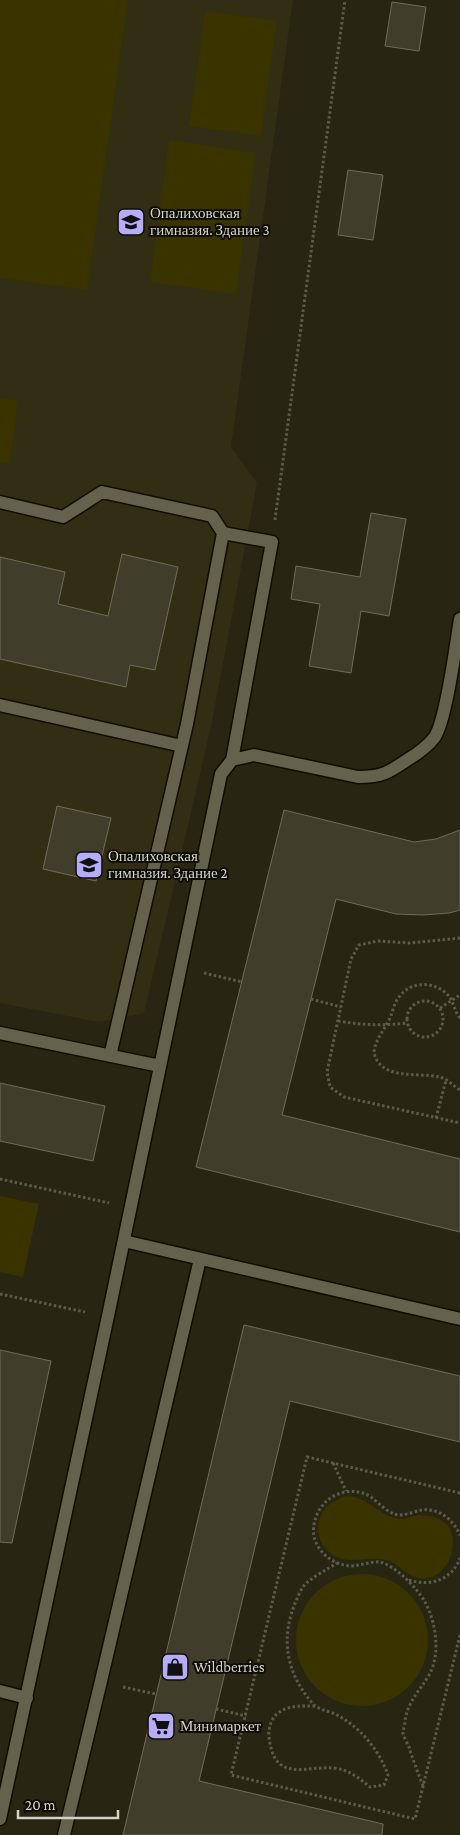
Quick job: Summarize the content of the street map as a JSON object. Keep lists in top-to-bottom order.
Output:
{
  "places": {
    "school or university": ["Опалиховская гимназия. Здание 3", "Опалиховская гимназия. Здание 2"],
    "shop": ["Wildberries"],
    "supermarket": ["Минимаркет"]
  },
  "scale_bar": "20 m"
}
